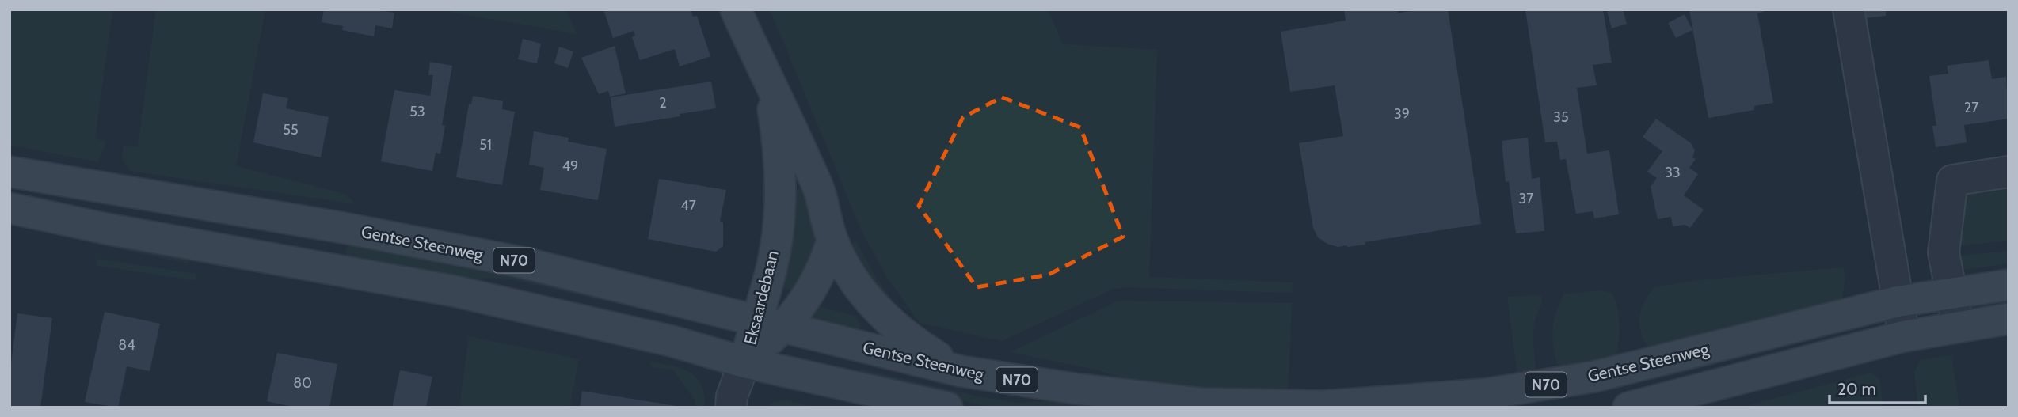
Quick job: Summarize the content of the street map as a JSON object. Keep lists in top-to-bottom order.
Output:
{
  "streets": {
    "main road": ["Gentse Steenweg", "N70", "Eksaardebaan"]
  },
  "crossings": [
    ["Gentse Steenweg", "Eksaardebaan"]
  ],
  "house_numbers": [
    "2",
    "27",
    "53",
    "39",
    "35",
    "55",
    "51",
    "49",
    "33",
    "37",
    "47",
    "84",
    "80"
  ],
  "scale_bar": "20 m"
}
